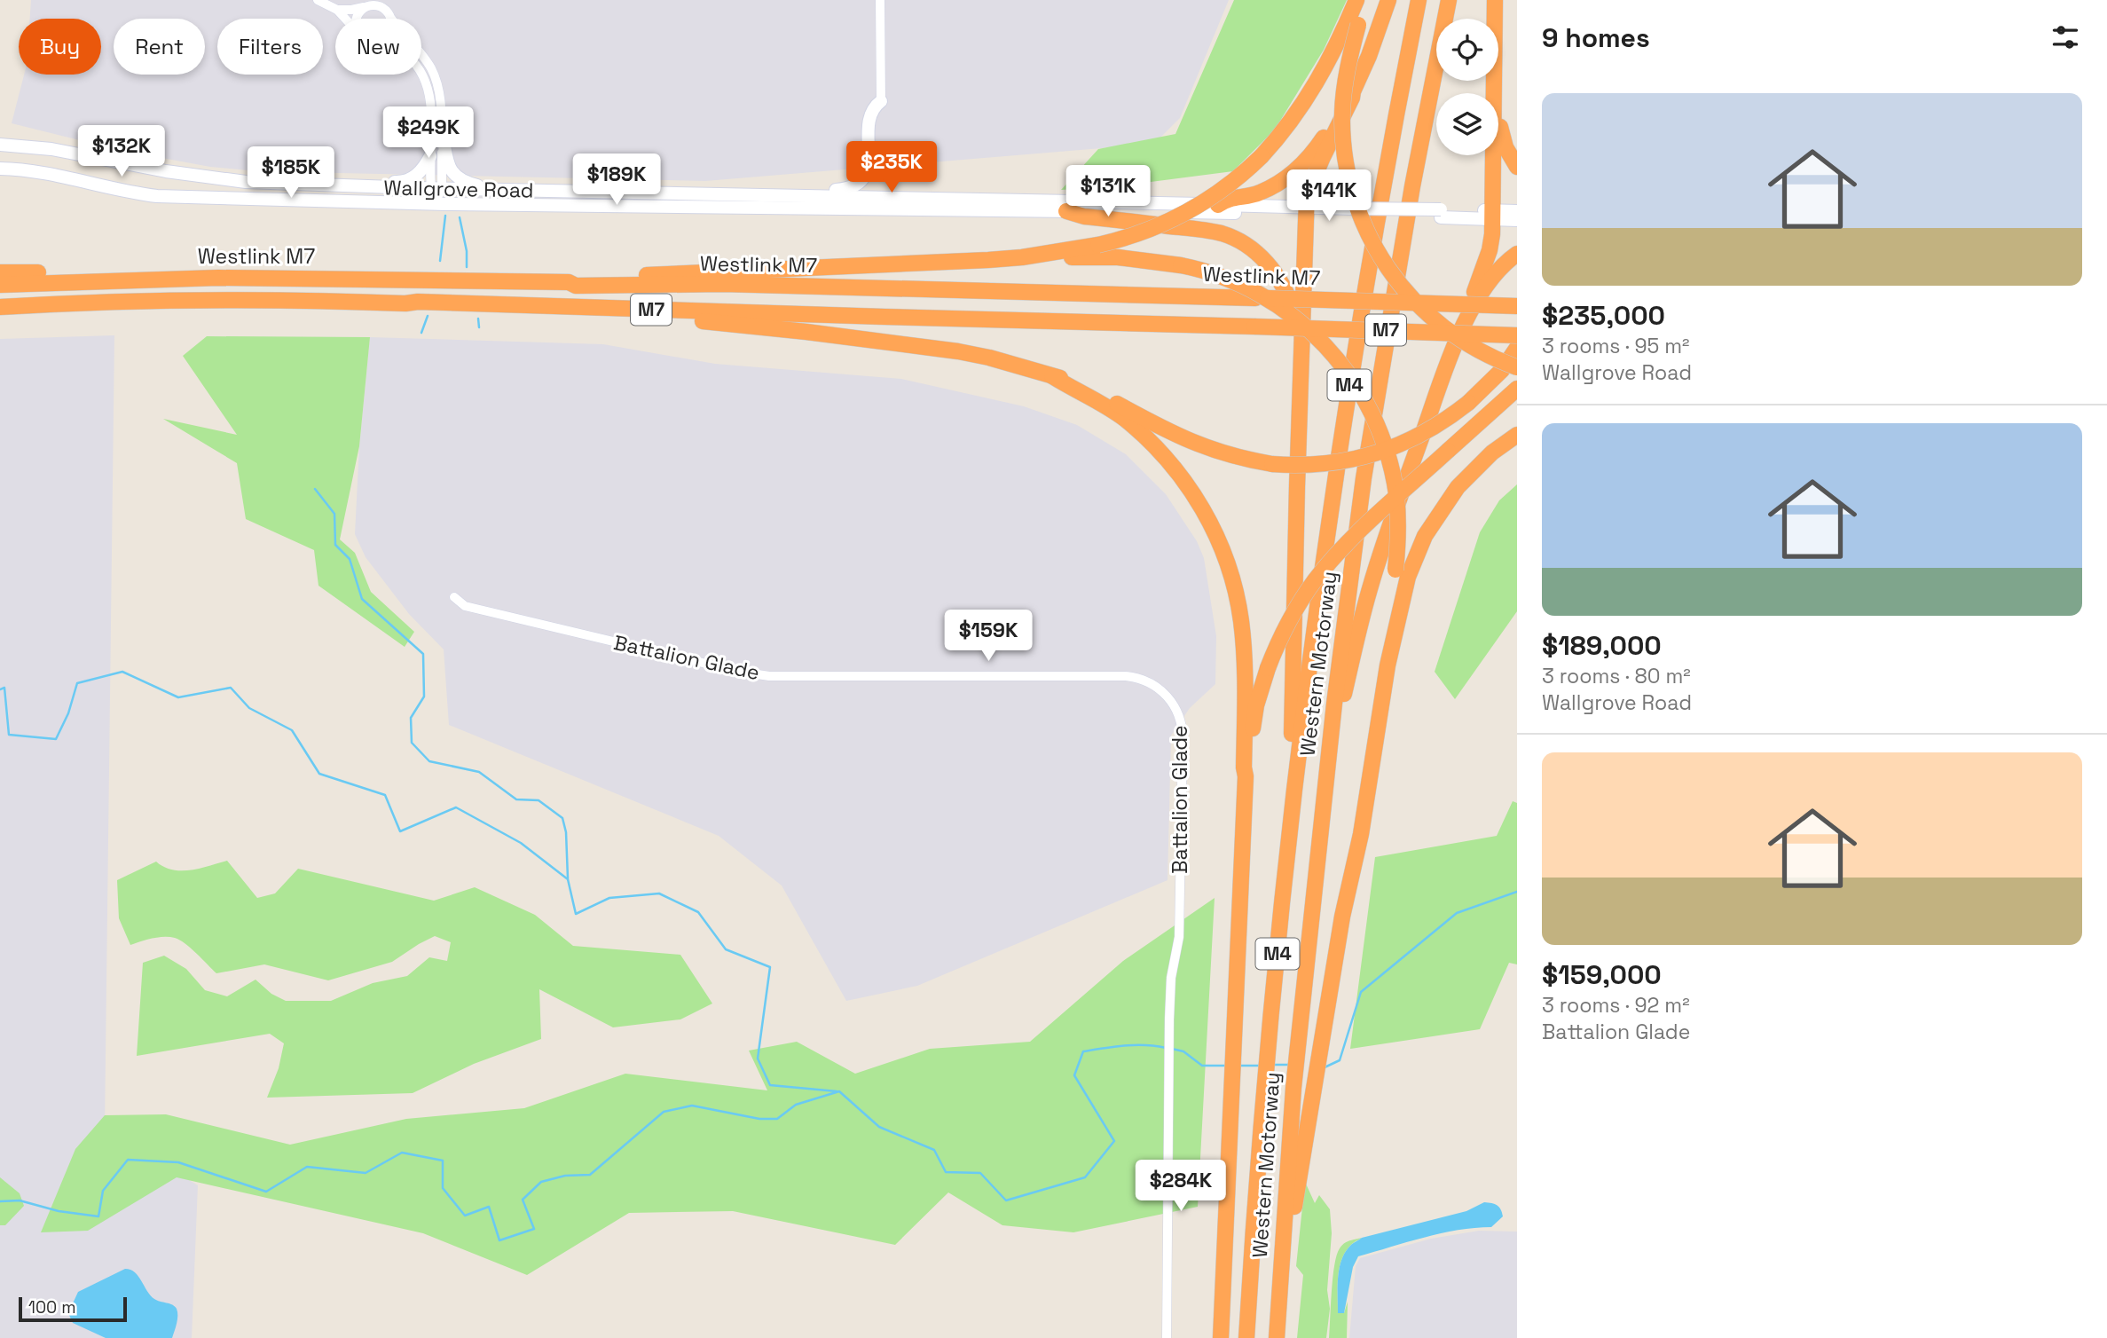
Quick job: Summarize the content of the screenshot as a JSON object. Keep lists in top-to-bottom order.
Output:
{
  "streets": {
    "highway": [
      "Westlink M7",
      "M7",
      "M4",
      "Western Motorway"
    ],
    "main road": ["Wallgrove Road"],
    "street": ["Battalion Glade"]
  },
  "scale_bar": "100 m",
  "page": {
    "heading": "9 homes",
    "chip": [
      "Buy",
      "Rent",
      "Filters",
      "New"
    ],
    "list": [
      {
        "name": "$235,000",
        "note": "3 rooms · 95 m² · Wallgrove Road"
      },
      {
        "name": "$189,000",
        "note": "3 rooms · 80 m² · Wallgrove Road"
      },
      {
        "name": "$159,000",
        "note": "3 rooms · 92 m² · Battalion Glade"
      }
    ],
    "price": [
      "$249K",
      "$132K",
      "$235K",
      "$185K",
      "$189K",
      "$131K",
      "$141K",
      "$159K",
      "$284K"
    ],
    "scale": "100 m"
  }
}
